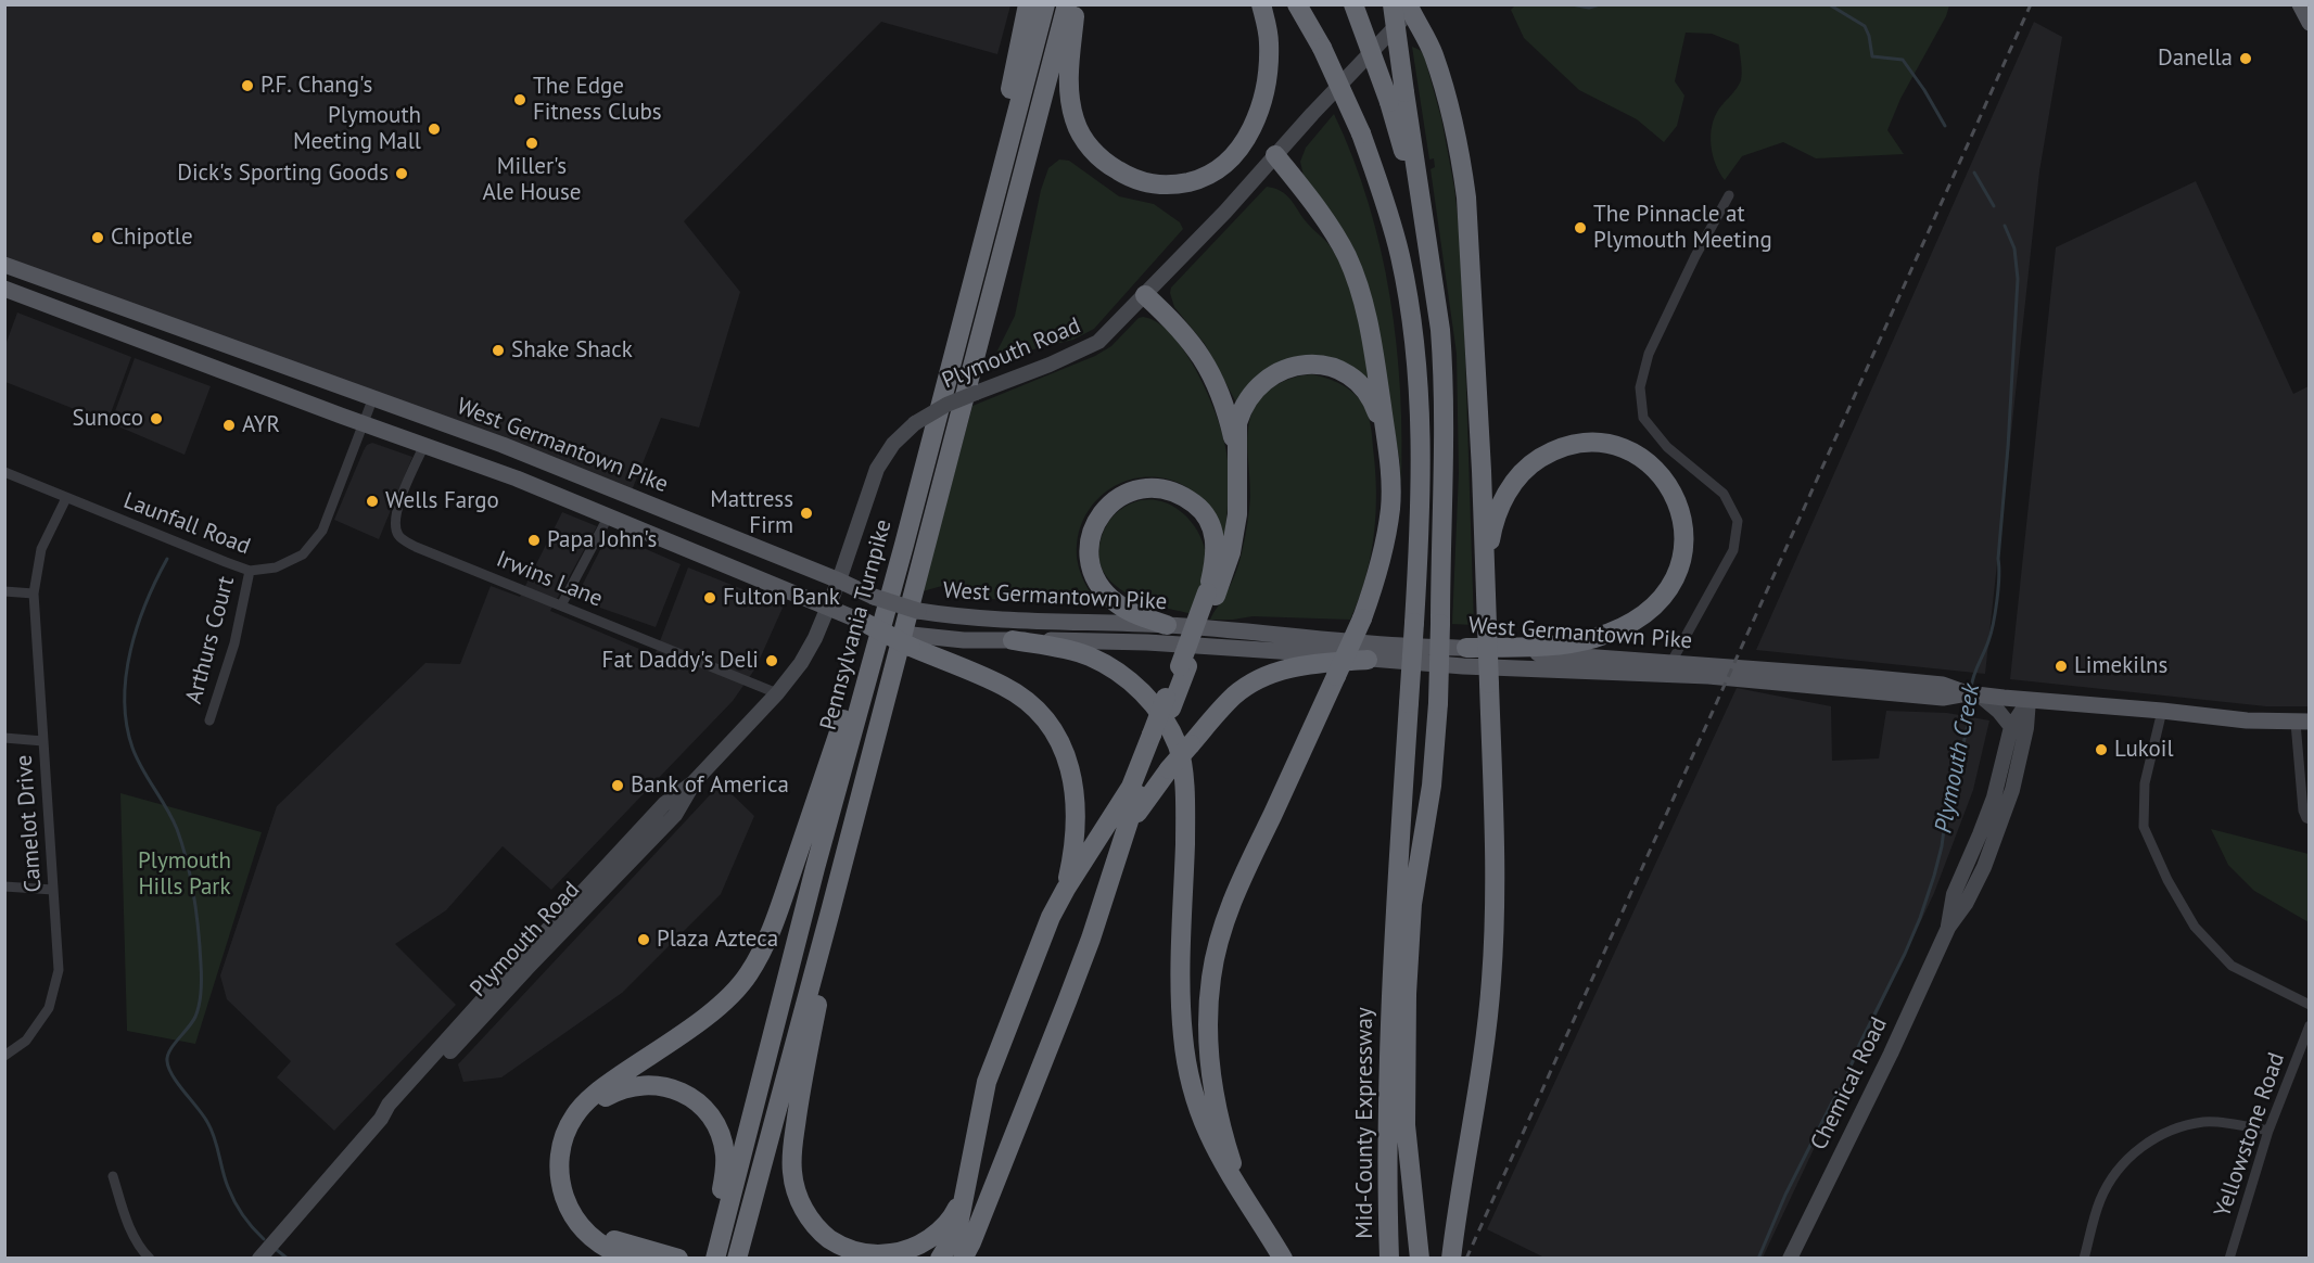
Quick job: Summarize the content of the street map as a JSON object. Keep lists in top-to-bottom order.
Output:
{
  "streets": {
    "highway": ["Pennsylvania Turnpike", "Mid-County Expressway"],
    "main road": ["Plymouth Road", "West Germantown Pike", "Chemical Road"],
    "street": [
      "Launfall Road",
      "Irwins Lane",
      "Arthurs Court",
      "Camelot Drive",
      "Yellowstone Road"
    ]
  },
  "crossings": [
    ["Plymouth Road", "West Germantown Pike"],
    ["Plymouth Road", "Irwins Lane"],
    ["West Germantown Pike", "Launfall Road"],
    ["West Germantown Pike", "Irwins Lane"],
    ["West Germantown Pike", "Chemical Road"],
    ["Launfall Road", "Arthurs Court"],
    ["Launfall Road", "Camelot Drive"]
  ],
  "water": ["Plymouth Creek"],
  "parks": ["Plymouth Hills Park"],
  "places": [
    "Danella",
    "P.F. Chang's",
    "The Edge Fitness Clubs",
    "Plymouth Meeting Mall",
    "Miller's Ale House",
    "Dick's Sporting Goods",
    "The Pinnacle at Plymouth Meeting",
    "Chipotle",
    "Shake Shack",
    "Sunoco",
    "AYR",
    "Wells Fargo",
    "Mattress Firm",
    "Papa John's",
    "Fulton Bank",
    "Fat Daddy's Deli",
    "Limekilns",
    "Lukoil",
    "Bank of America",
    "Plaza Azteca"
  ]
}
